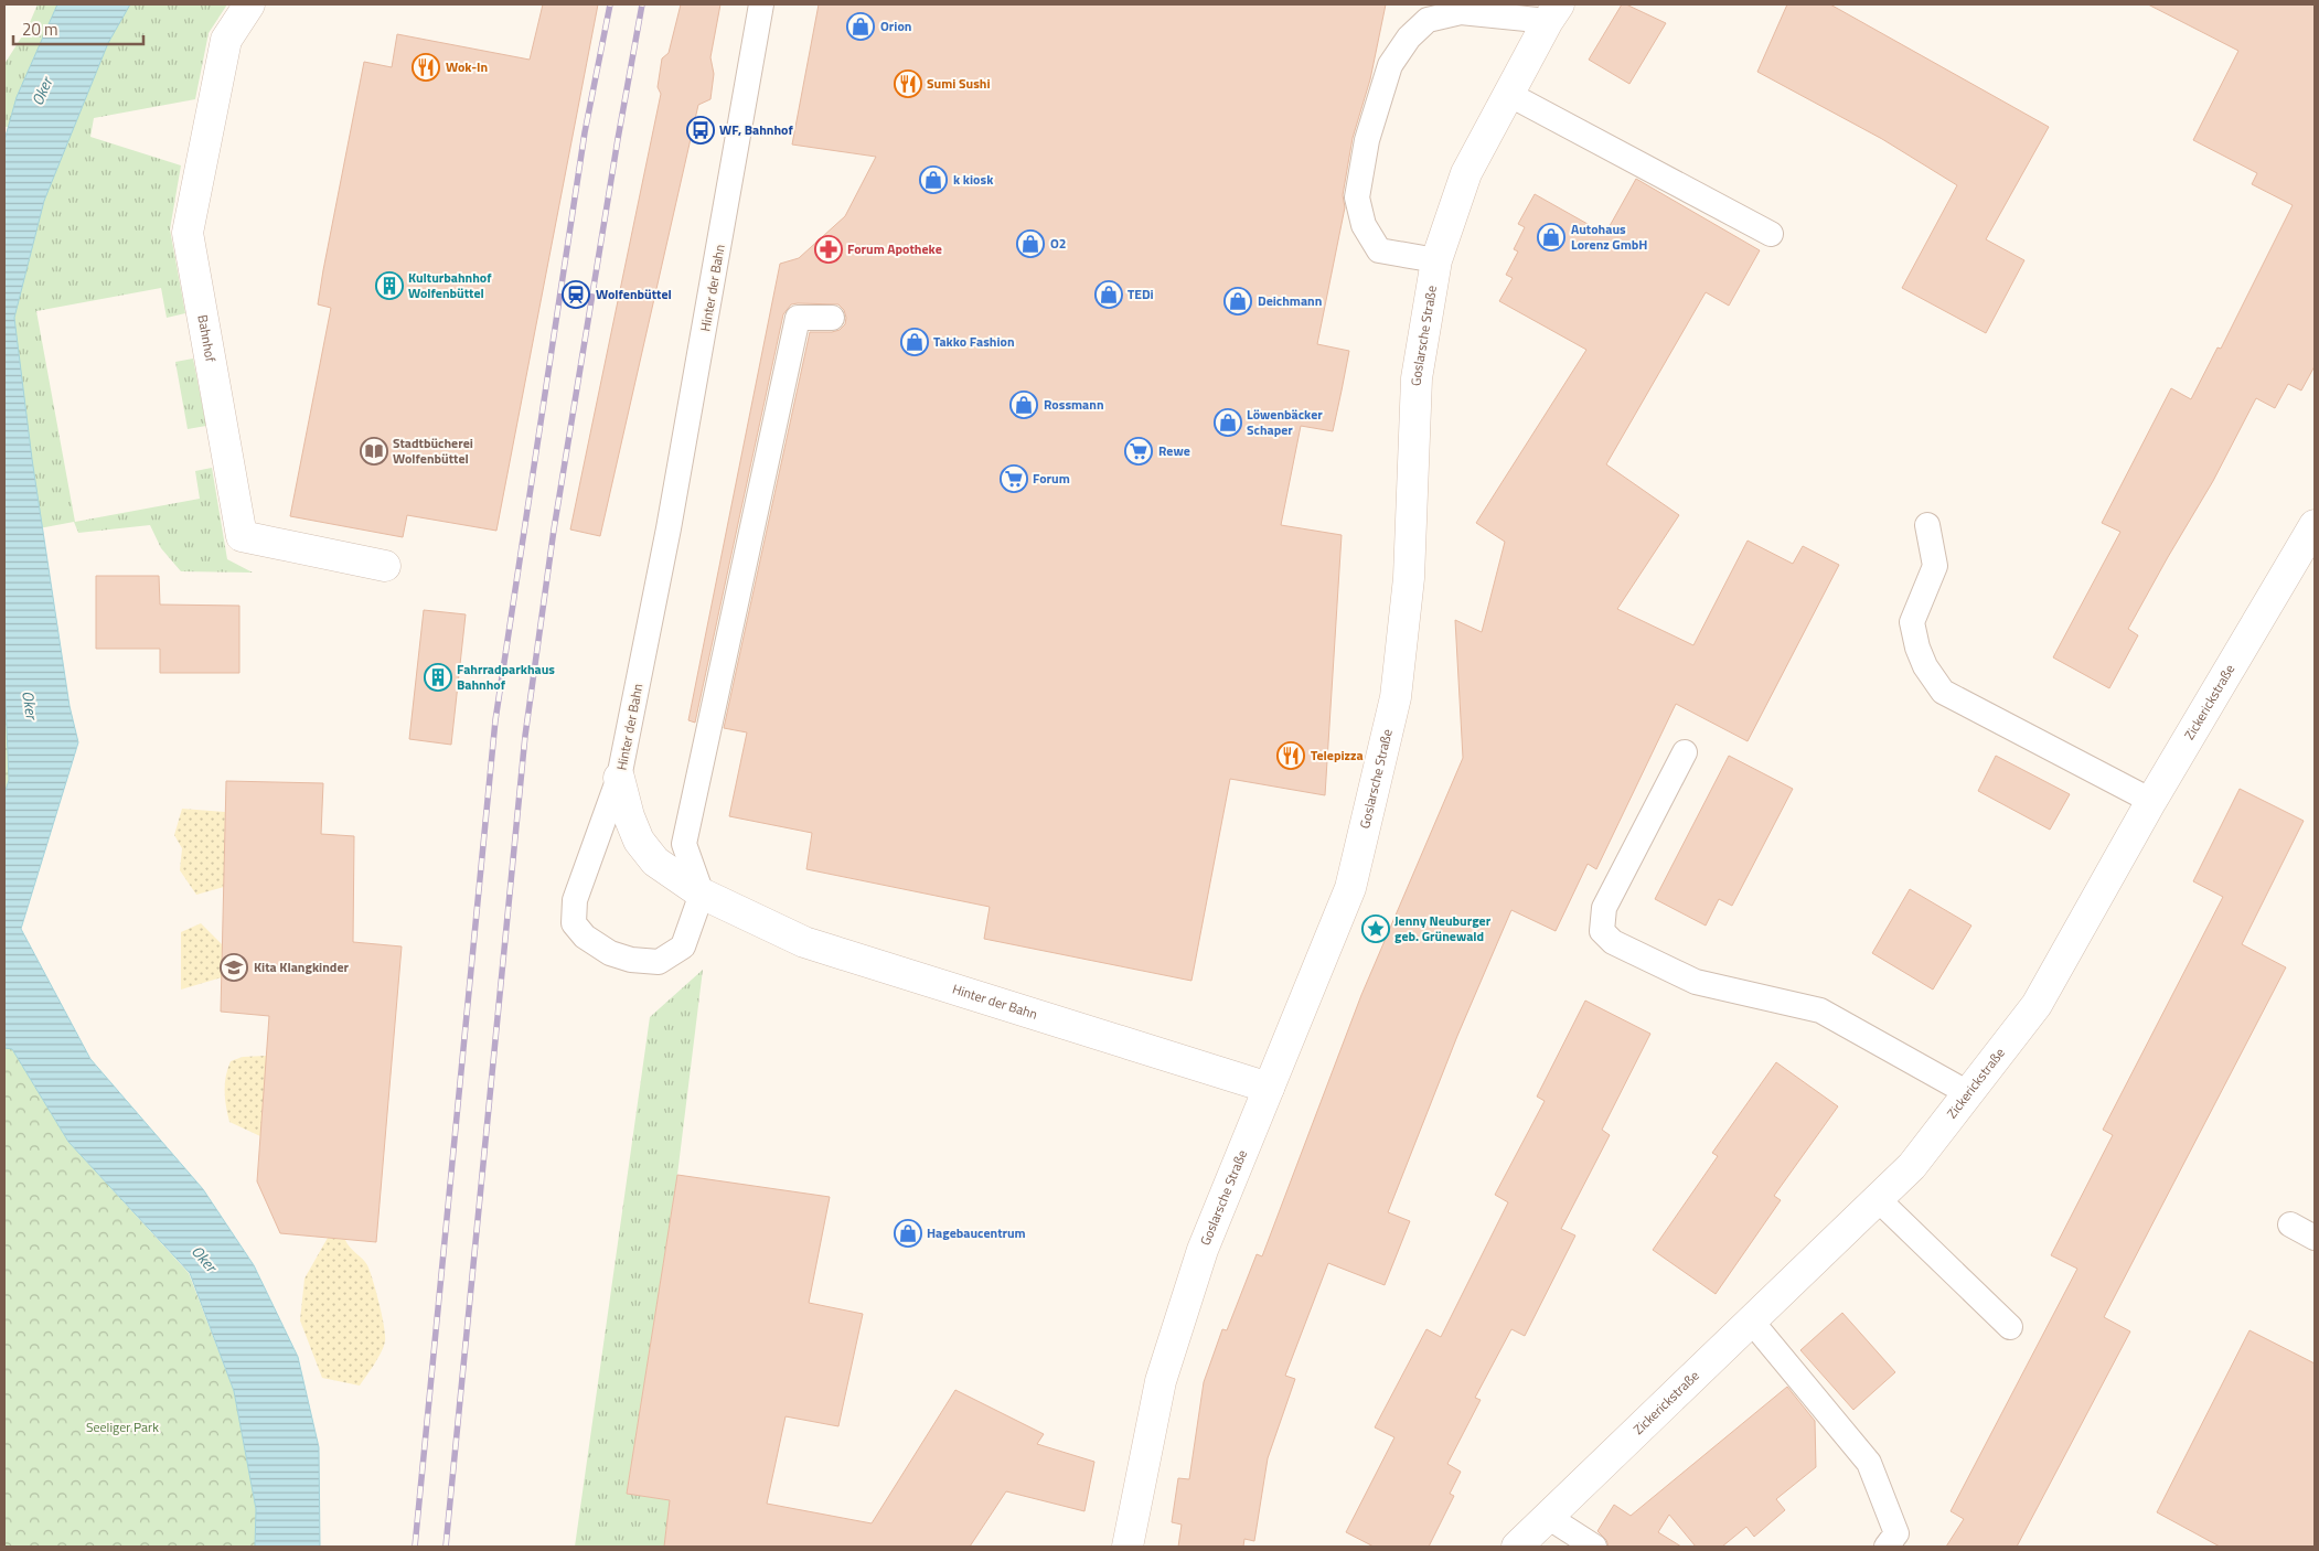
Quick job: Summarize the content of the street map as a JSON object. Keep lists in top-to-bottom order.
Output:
{
  "streets": {
    "street": [
      "Hinter der Bahn",
      "Goslarsche Straße",
      "Bahnhof",
      "Zickerickstraße"
    ]
  },
  "crossings": [
    ["Hinter der Bahn", "Goslarsche Straße"]
  ],
  "water": ["Oker"],
  "parks": ["Seeliger Park"],
  "places": {
    "shop": [
      "Orion",
      "k kiosk",
      "Autohaus Lorenz GmbH",
      "O2",
      "TEDi",
      "Deichmann",
      "Takko Fashion",
      "Rossmann",
      "Löwenbäcker Schaper",
      "Hagebaucentrum"
    ],
    "restaurant": ["Wok-In", "Sumi Sushi", "Telepizza"],
    "bus stop": ["WF, Bahnhof"],
    "pharmacy": ["Forum Apotheke"],
    "building": ["Kulturbahnhof Wolfenbüttel", "Fahrradparkhaus Bahnhof"],
    "station": ["Wolfenbüttel"],
    "library": ["Stadtbücherei Wolfenbüttel"],
    "supermarket": ["Rewe", "Forum"],
    "place": ["Jenny Neuburger geb. Grünewald"],
    "school or university": ["Kita Klangkinder"]
  },
  "scale_bar": "20 m"
}
